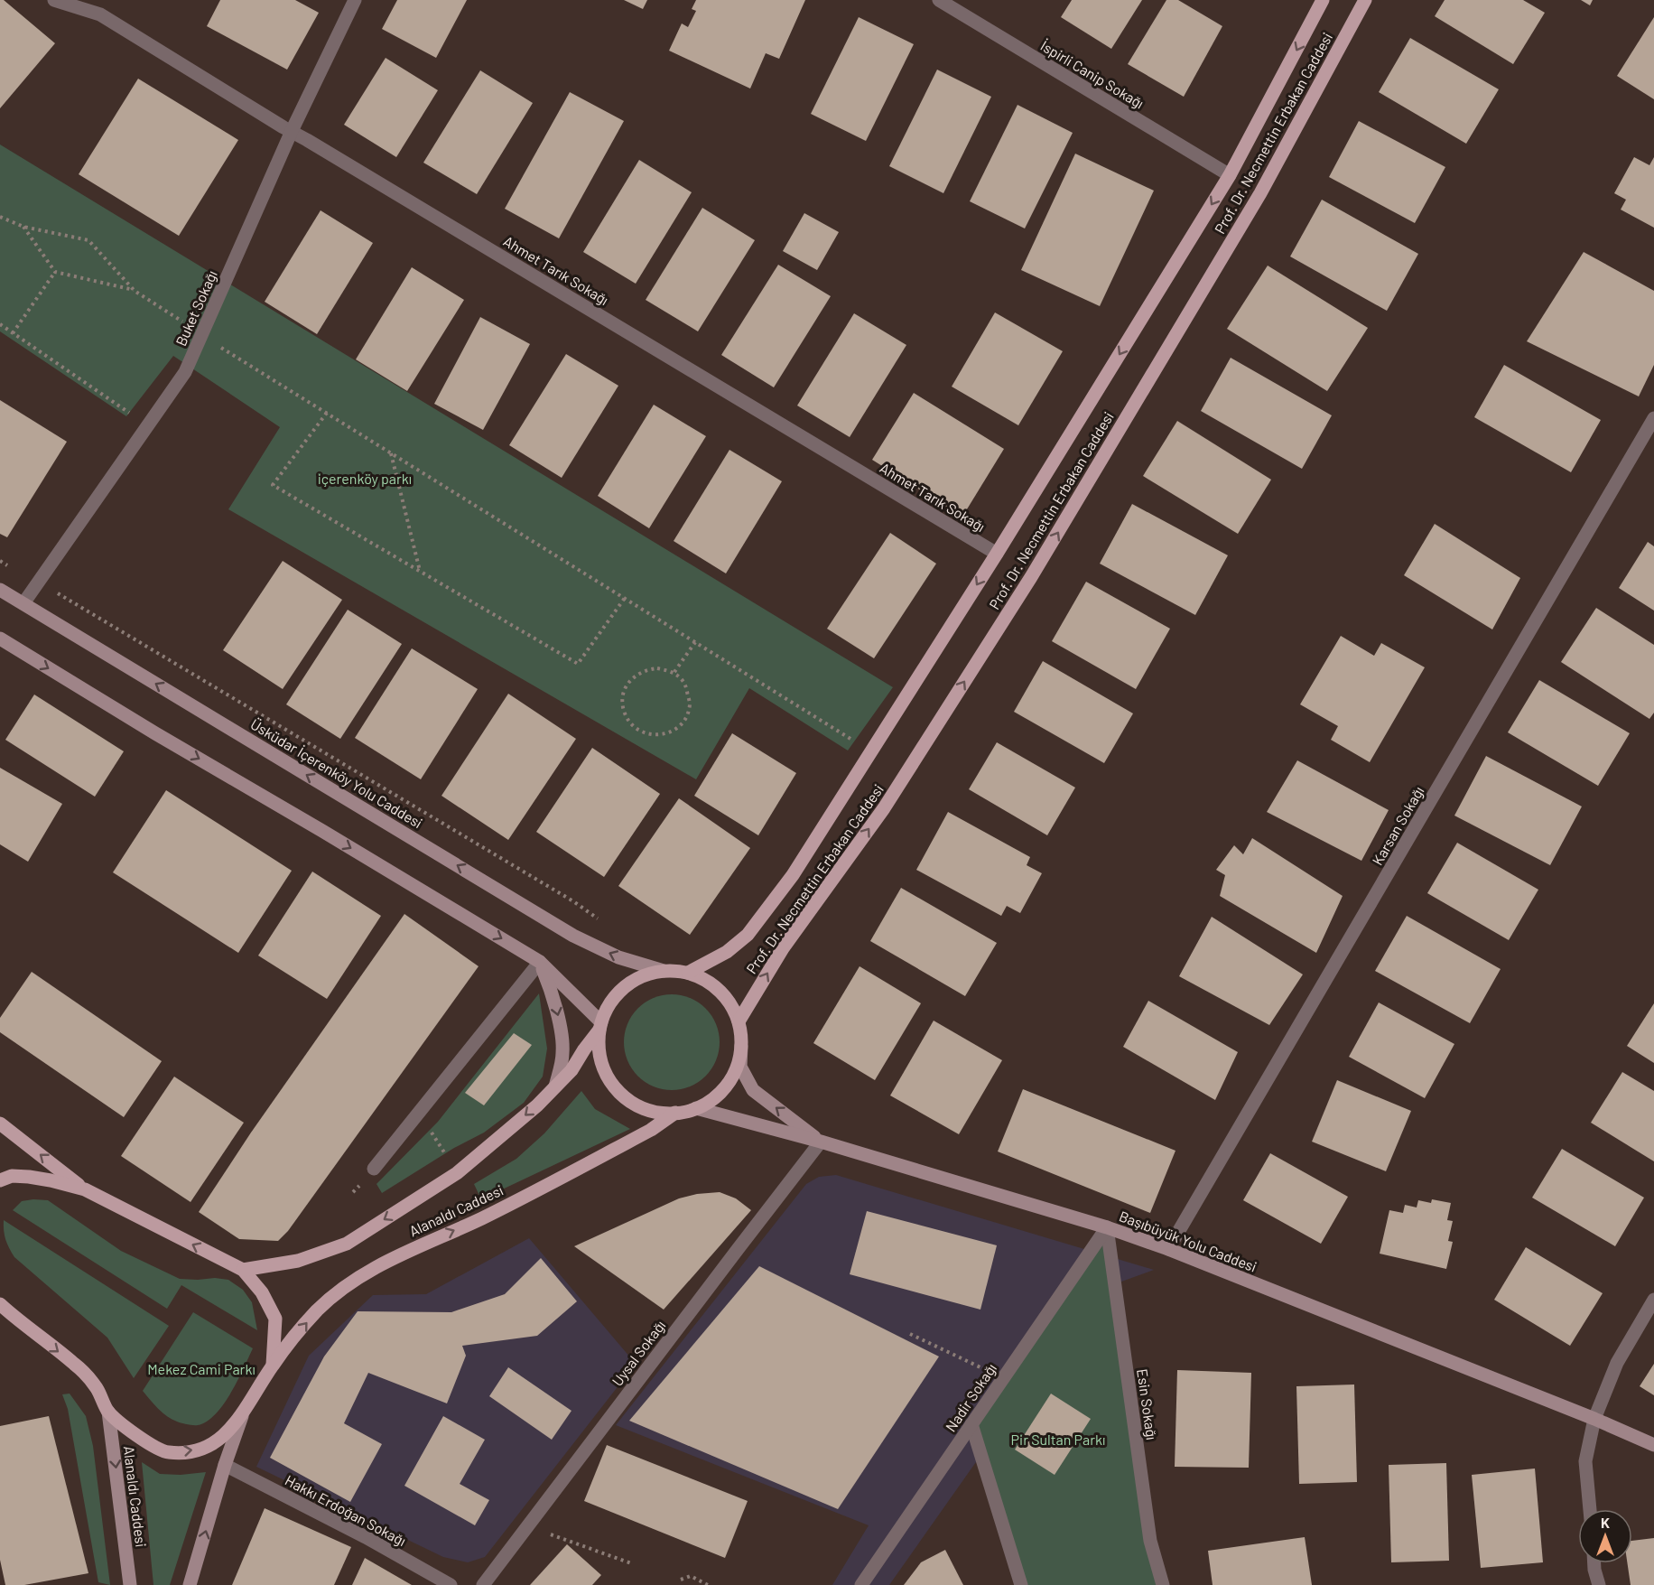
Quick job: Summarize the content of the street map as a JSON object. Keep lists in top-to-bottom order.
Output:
{
  "streets": {
    "main road": [
      "Prof. Dr. Necmettin Erbakan Caddesi",
      "Üsküdar İçerenköy Yolu Caddesi",
      "Alanaldı Caddesi",
      "Başıbüyük Yolu Caddesi"
    ],
    "street": [
      "İspirli Canip Sokağı",
      "Ahmet Tarık Sokağı",
      "Buket Sokağı",
      "Karsan Sokağı",
      "Uysal Sokağı",
      "Nadir Sokağı",
      "Esin Sokağı",
      "Hakkı Erdoğan Sokağı"
    ]
  },
  "crossings": [
    ["İspirli Canip Sokağı", "Prof. Dr. Necmettin Erbakan Caddesi"],
    ["Prof. Dr. Necmettin Erbakan Caddesi", "Ahmet Tarık Sokağı"],
    ["Prof. Dr. Necmettin Erbakan Caddesi", "Üsküdar İçerenköy Yolu Caddesi"],
    ["Prof. Dr. Necmettin Erbakan Caddesi", "Alanaldı Caddesi"],
    ["Prof. Dr. Necmettin Erbakan Caddesi", "Başıbüyük Yolu Caddesi"],
    ["Ahmet Tarık Sokağı", "Buket Sokağı"],
    ["Buket Sokağı", "Üsküdar İçerenköy Yolu Caddesi"],
    ["Üsküdar İçerenköy Yolu Caddesi", "Alanaldı Caddesi"],
    ["Üsküdar İçerenköy Yolu Caddesi", "Başıbüyük Yolu Caddesi"],
    ["Karsan Sokağı", "Başıbüyük Yolu Caddesi"],
    ["Alanaldı Caddesi", "Başıbüyük Yolu Caddesi"],
    ["Alanaldı Caddesi", "Hakkı Erdoğan Sokağı"],
    ["Başıbüyük Yolu Caddesi", "Uysal Sokağı"],
    ["Başıbüyük Yolu Caddesi", "Nadir Sokağı"],
    ["Başıbüyük Yolu Caddesi", "Esin Sokağı"],
    ["Nadir Sokağı", "Esin Sokağı"]
  ],
  "parks": ["içerenköy parkı", "Mekez Cami Parkı", "Pir Sultan Parkı"],
  "north": "top"
}
